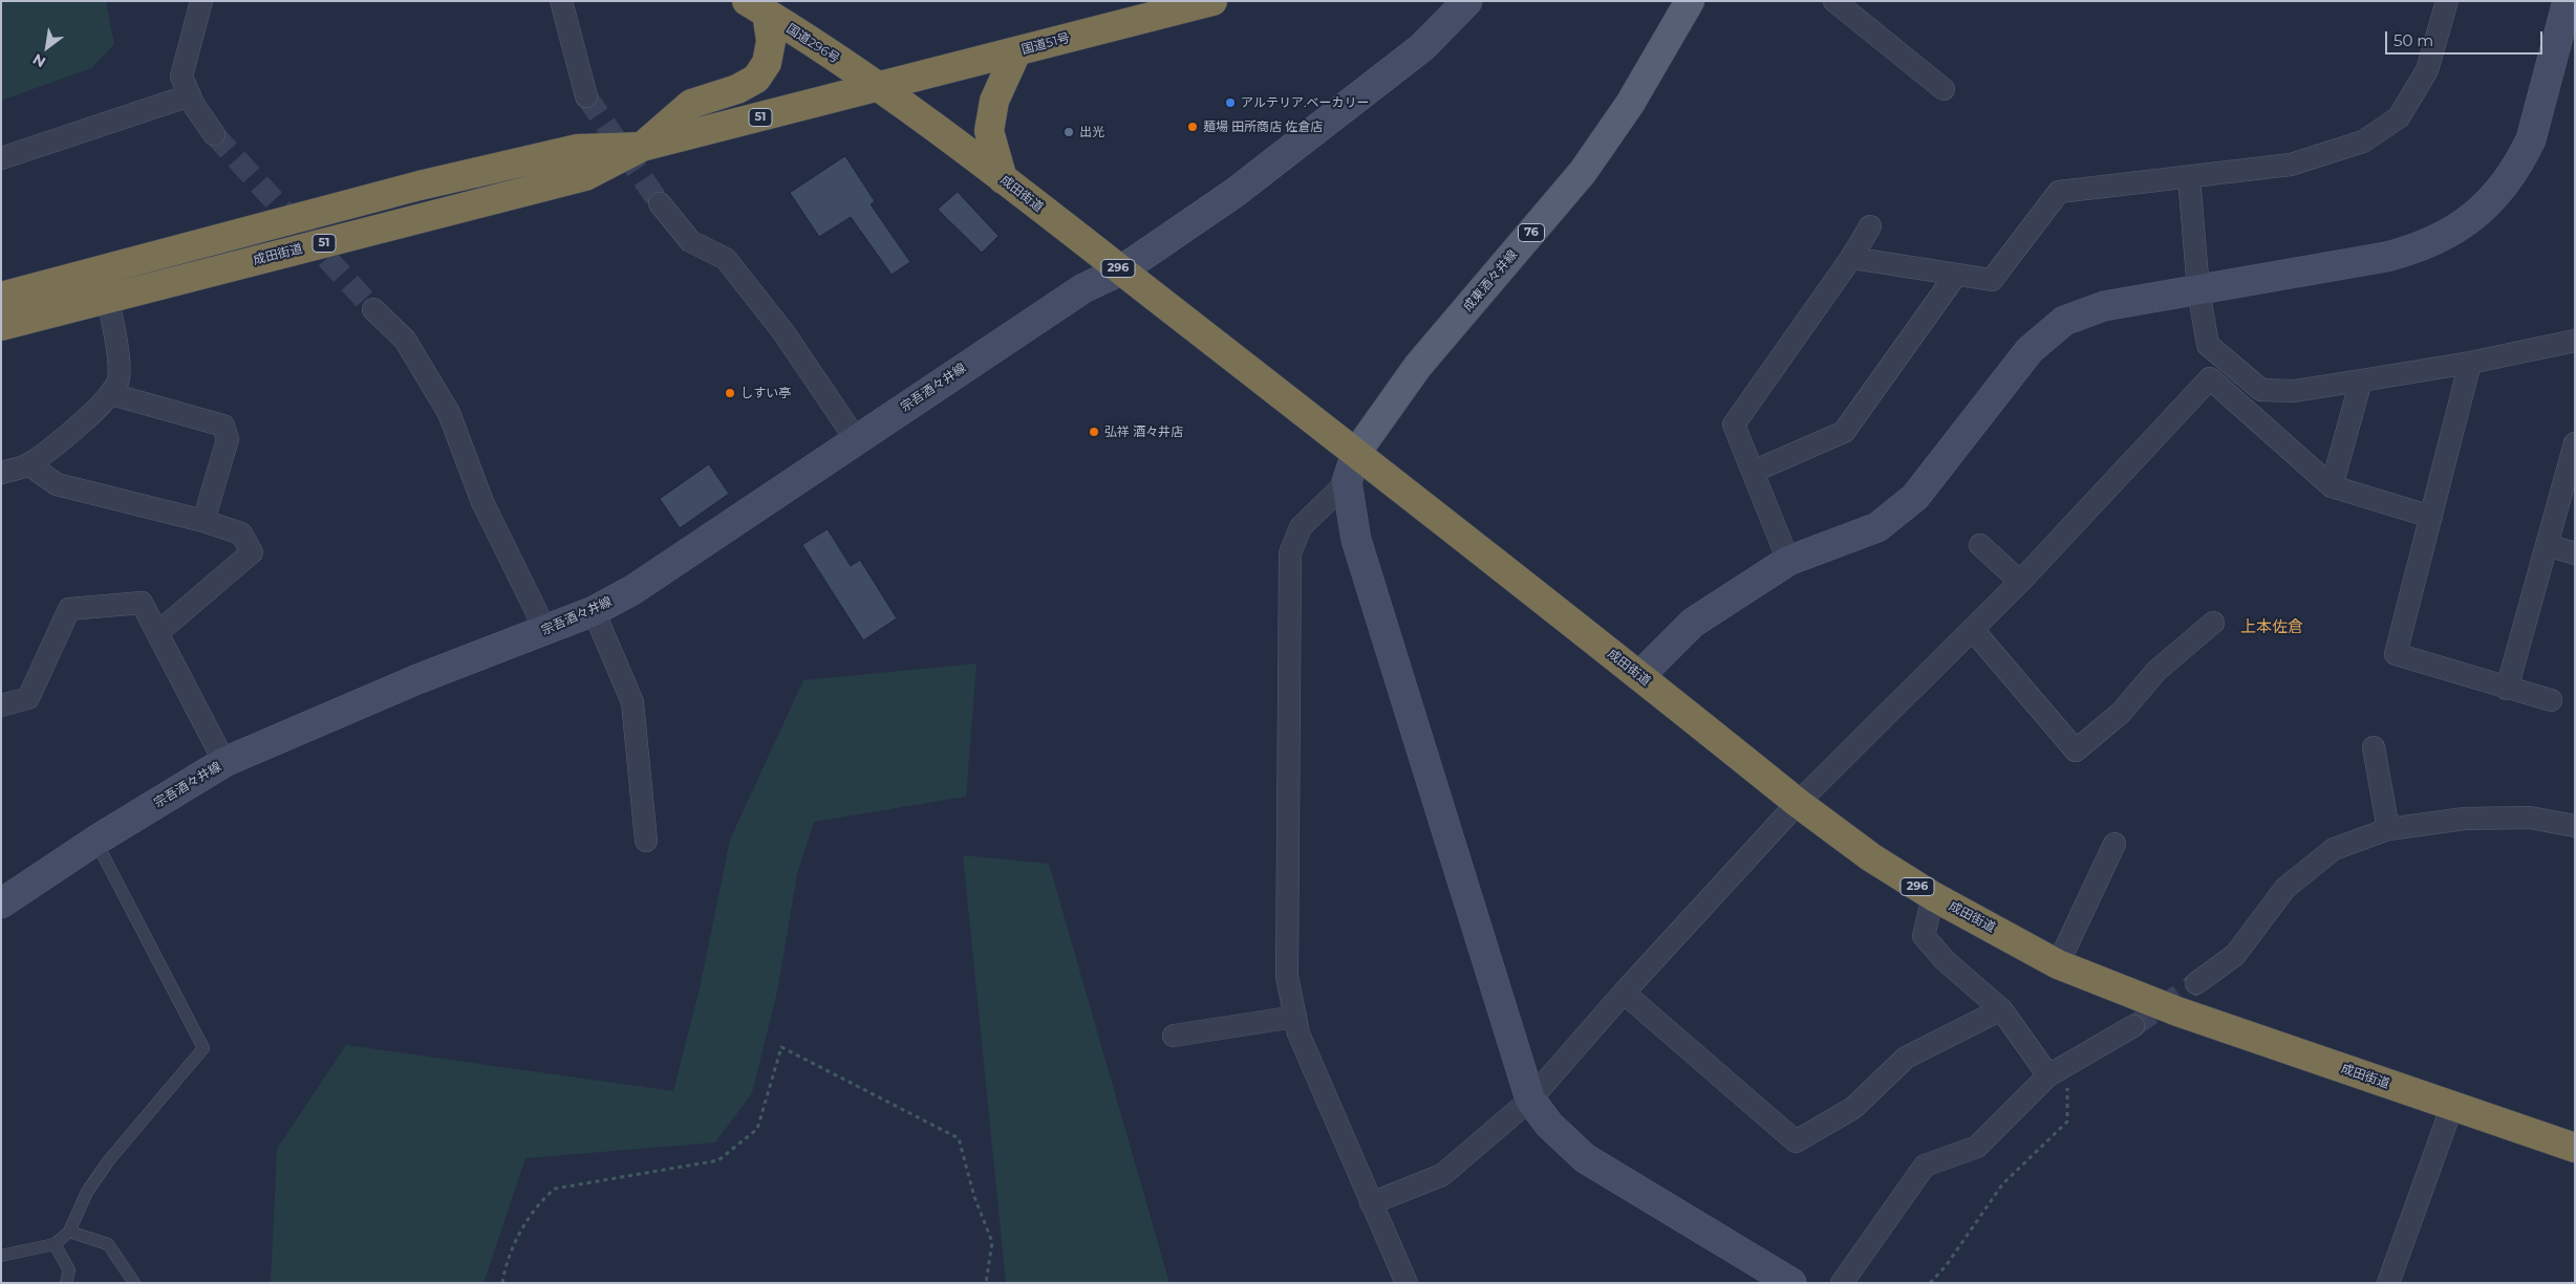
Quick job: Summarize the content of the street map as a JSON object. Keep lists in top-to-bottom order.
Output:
{
  "streets": {
    "highway": [
      "国道296号",
      "国道51号",
      "51",
      "成田街道",
      "296"
    ],
    "main road": ["76", "成東酒々井線"],
    "street": ["宗吾酒々井線"]
  },
  "crossings": [
    ["国道296号", "国道51号"],
    ["国道296号", "成田街道"],
    ["国道51号", "成田街道"],
    ["成田街道", "成東酒々井線"],
    ["成田街道", "宗吾酒々井線"]
  ],
  "districts": ["上本佐倉"],
  "places": [
    "アルテリア.ベーカリー",
    "麺場 田所商店 佐倉店",
    "出光",
    "しすい亭",
    "弘祥 酒々井店"
  ],
  "scale_bar": "50 m",
  "north": "bottom left"
}
